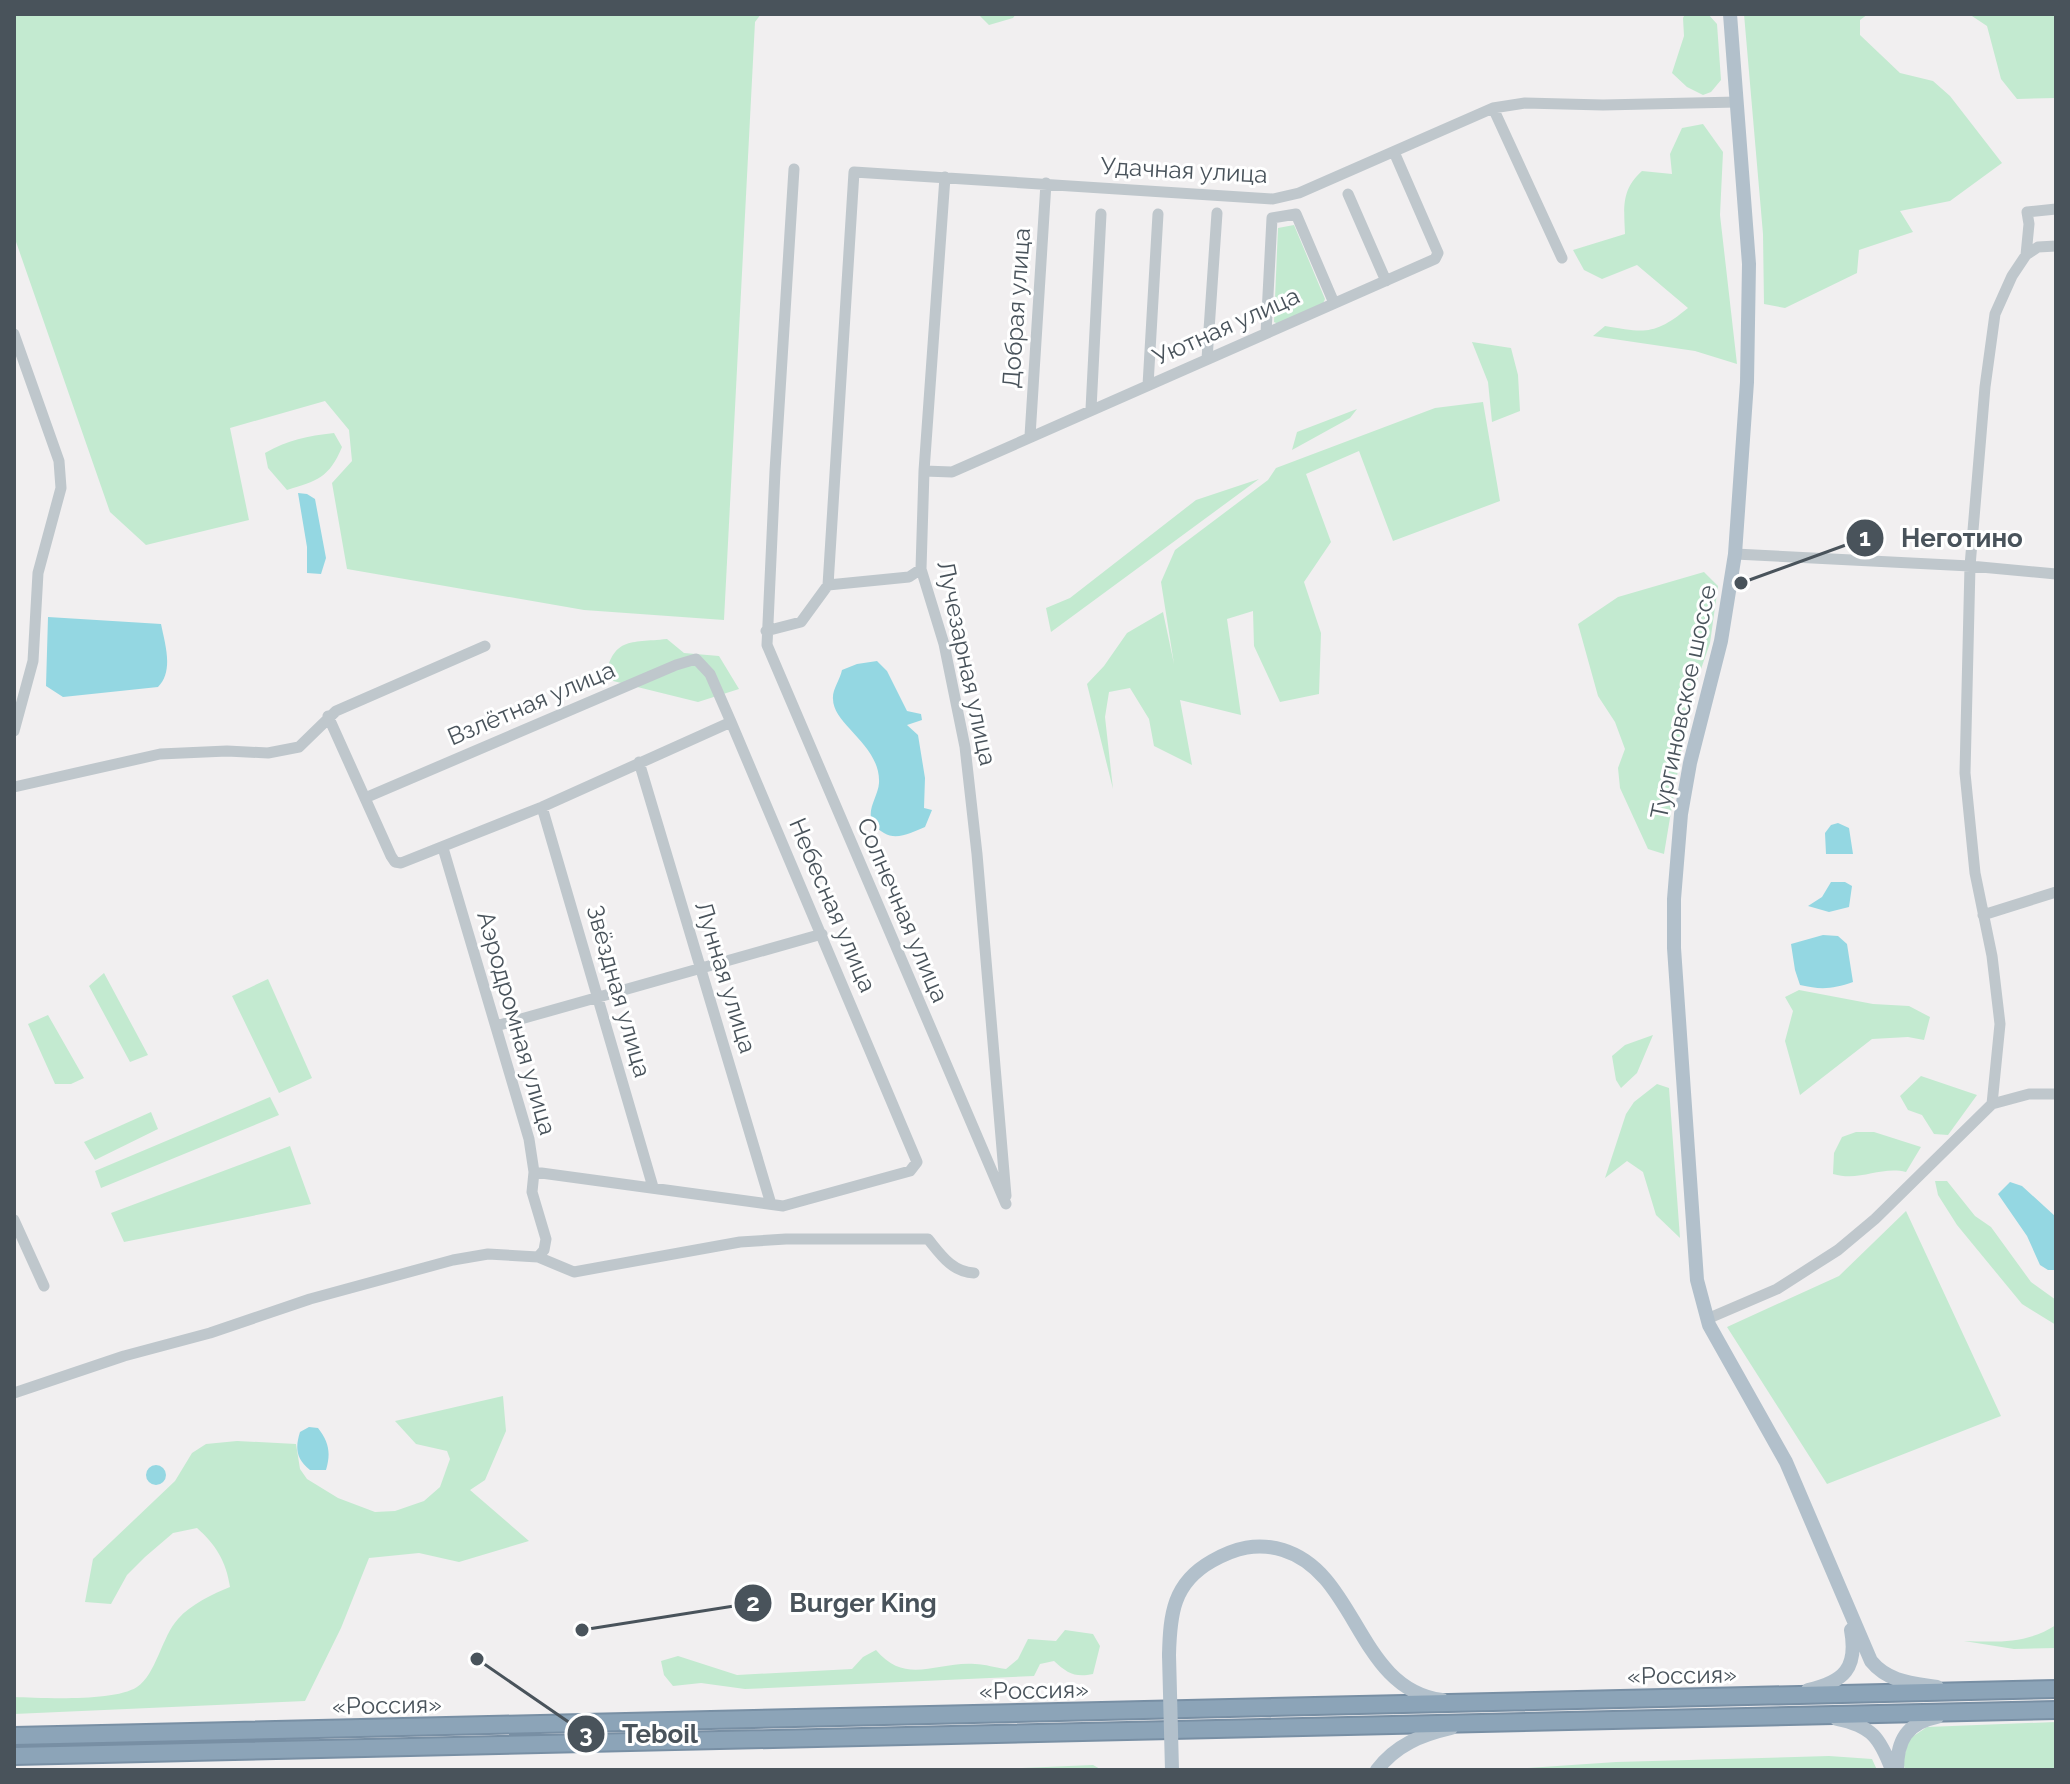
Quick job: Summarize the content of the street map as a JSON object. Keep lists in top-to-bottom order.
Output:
{
  "streets": {
    "highway": ["«Россия»"],
    "main road": ["Тургиновское шоссе"],
    "street": [
      "Удачная улица",
      "Добрая улица",
      "Уютная улица",
      "Лучезарная улица",
      "Взлётная улица",
      "Небесная улица",
      "Солнечная улица",
      "Лунная улица",
      "Звёздная улица",
      "Аэродромная улица"
    ]
  },
  "crossings": [
    ["Удачная улица", "Добрая улица"],
    ["Удачная улица", "Уютная улица"],
    ["Удачная улица", "Лучезарная улица"],
    ["Удачная улица", "Тургиновское шоссе"],
    ["Добрая улица", "Уютная улица"],
    ["Уютная улица", "Лучезарная улица"],
    ["Лучезарная улица", "Солнечная улица"],
    ["Тургиновское шоссе", "«Россия»"],
    ["Взлётная улица", "Небесная улица"],
    ["Небесная улица", "Лунная улица"]
  ],
  "places": ["Неготино", "Burger King", "Teboil"]
}
